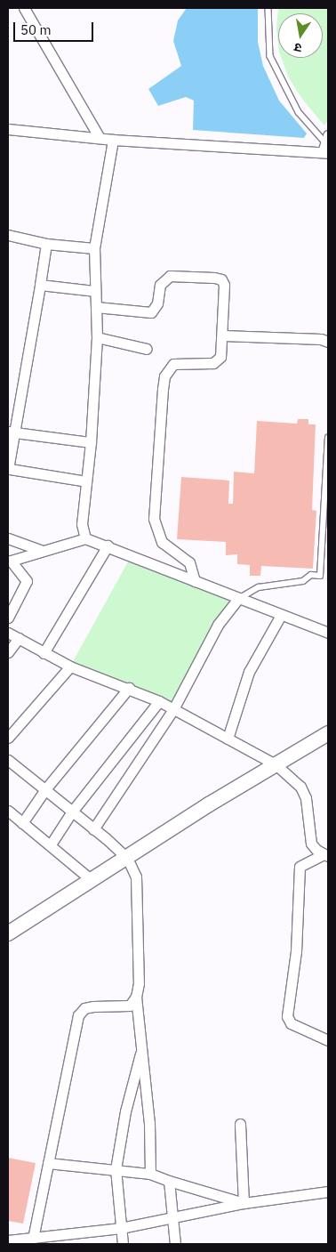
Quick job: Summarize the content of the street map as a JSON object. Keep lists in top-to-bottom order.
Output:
{
  "scale_bar": "50 m",
  "north": "bottom"
}
